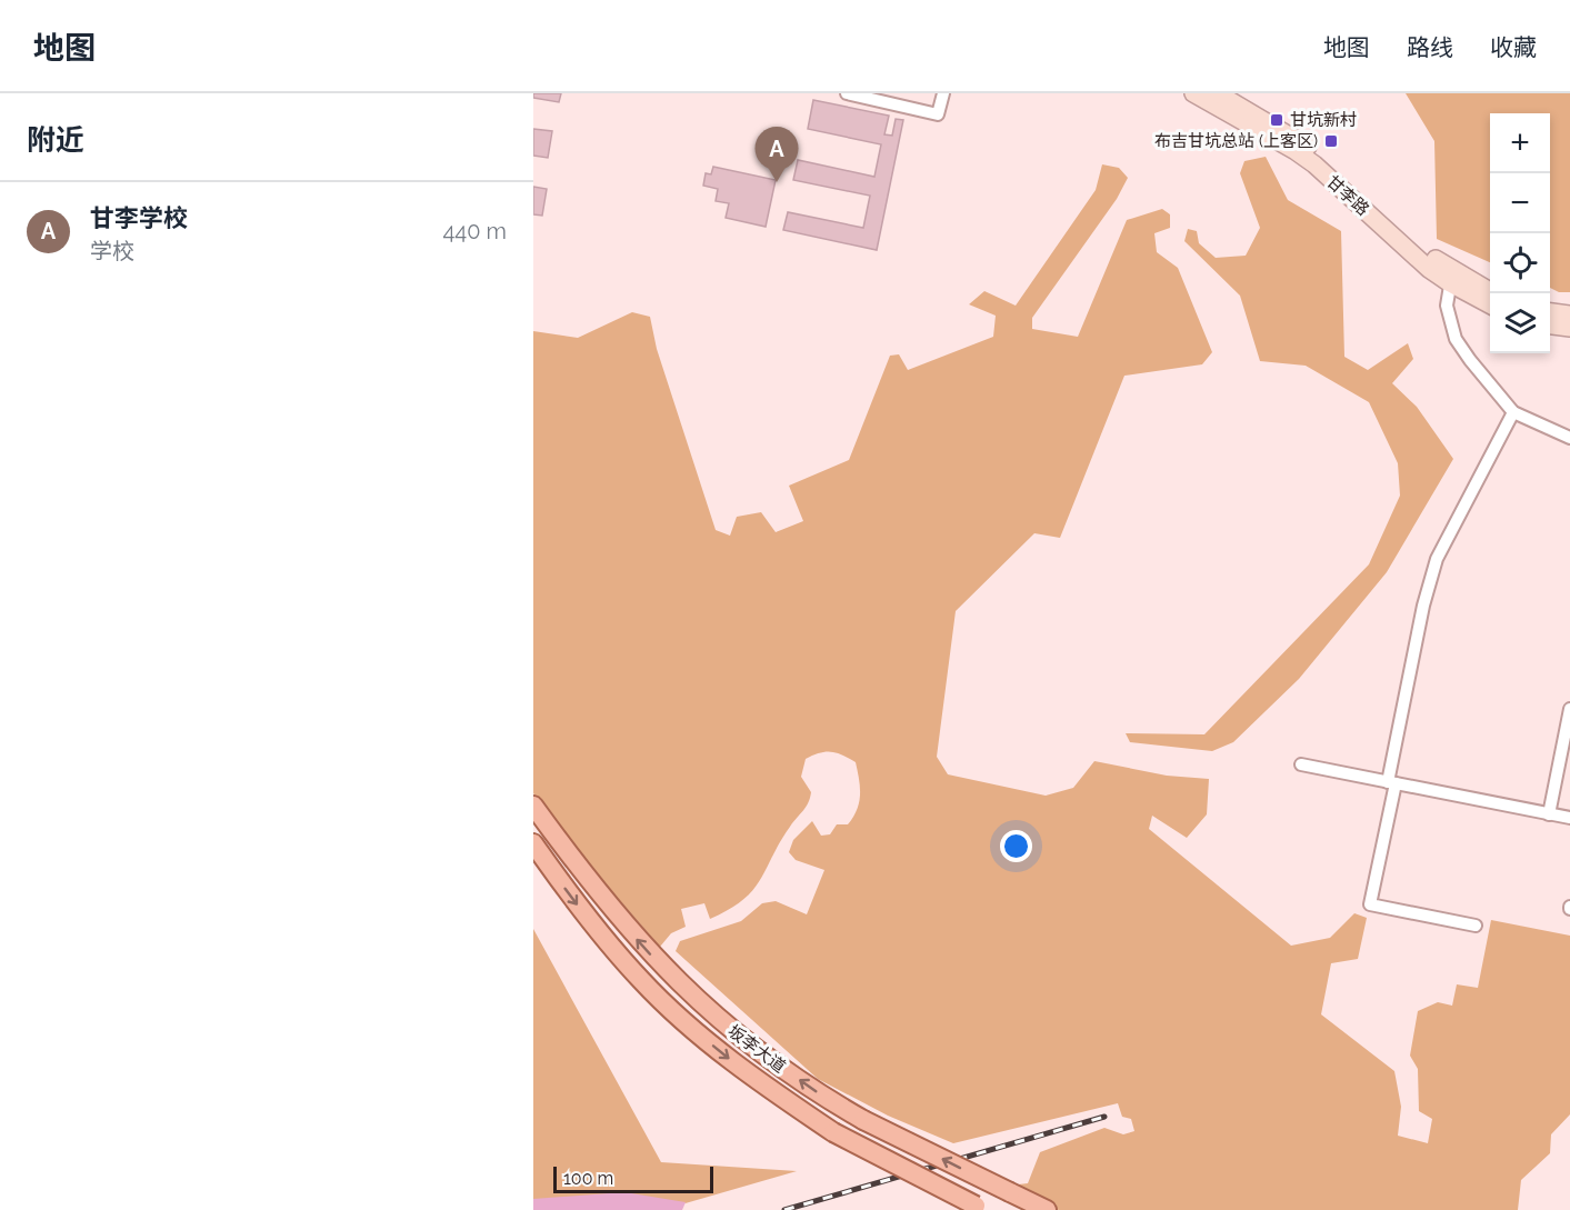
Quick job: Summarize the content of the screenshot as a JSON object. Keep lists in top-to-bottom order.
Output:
{
  "streets": {
    "main road": ["甘李路", "坂李大道"]
  },
  "places": {
    "transit": ["甘坑新村", "布吉甘坑总站 (上客区)"]
  },
  "scale_bar": "100 m",
  "page": {
    "header": "地图",
    "nav": ["地图", "路线", "收藏"],
    "heading": "附近",
    "map_buttons": ["+", "−"],
    "pins": "A",
    "list": [
      {
        "mark": "A",
        "name": "甘李学校",
        "note": "学校",
        "value": "440 m"
      }
    ],
    "scale": "100 m"
  }
}
